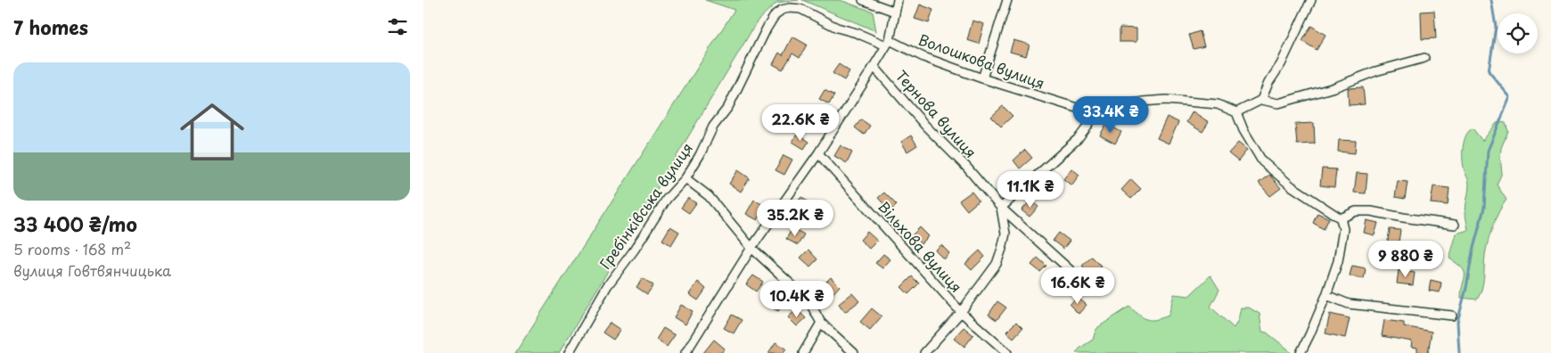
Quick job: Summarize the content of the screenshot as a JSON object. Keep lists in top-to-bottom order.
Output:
{
  "streets": {
    "street": [
      "Волошкова вулиця",
      "Тернова вулиця",
      "Гребінківська вулиця",
      "Вільхова вулиця"
    ]
  },
  "crossings": [
    ["Волошкова вулиця", "Гребінківська вулиця"]
  ],
  "page": {
    "heading": "7 homes",
    "list": [
      {
        "name": "33 400 ₴/mo",
        "note": "5 rooms · 168 m² · вулиця Говтвянчицька"
      }
    ],
    "price": [
      "33.4K ₴",
      "22.6K ₴",
      "11.1K ₴",
      "35.2K ₴",
      "9 880 ₴",
      "16.6K ₴",
      "10.4K ₴"
    ]
  }
}
